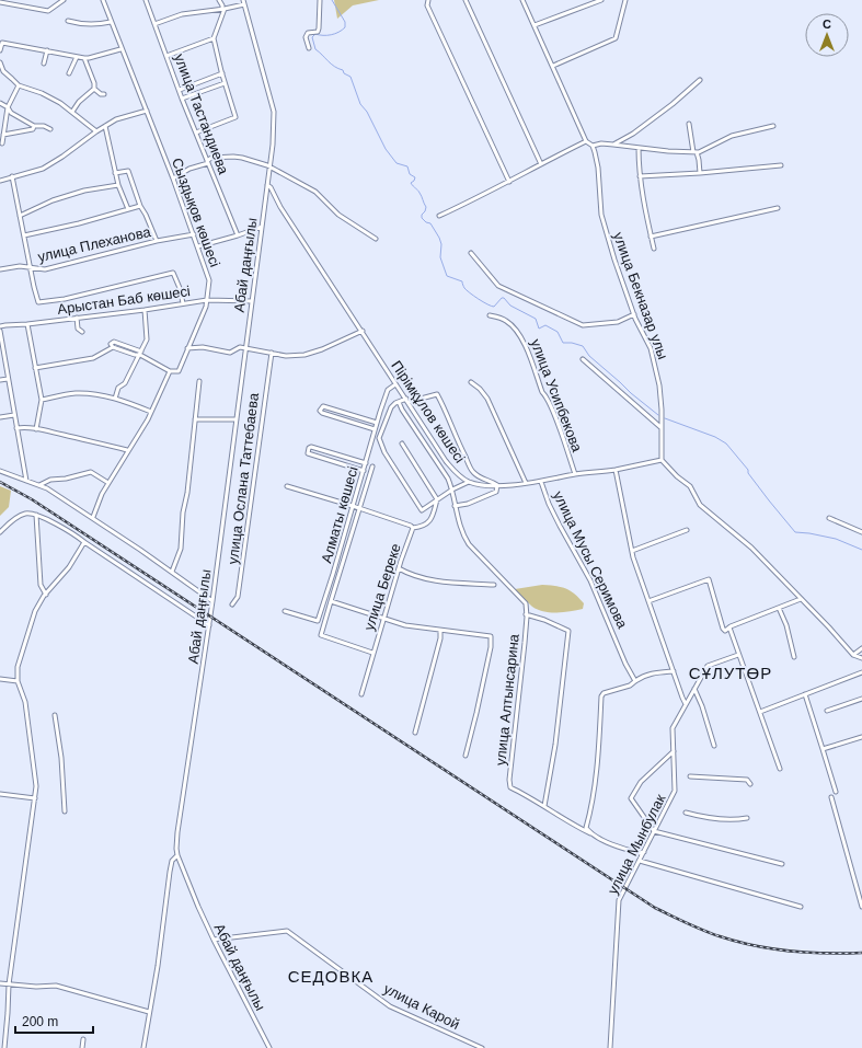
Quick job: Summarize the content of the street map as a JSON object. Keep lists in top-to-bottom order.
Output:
{
  "streets": {
    "street": [
      "улица Тастандиева",
      "Сыздықов көшесі",
      "улица Плеханова",
      "Абай даңғылы",
      "улица Бекназар улы",
      "Арыстан Баб көшесі",
      "улица Усипбекова",
      "Пірімқұлов көшесі",
      "улица Ослана Таттебаева",
      "Алматы көшесі",
      "улица Мусы Серимова",
      "улица Береке",
      "улица Алтынсарина",
      "улица Мынбулак",
      "улица Карой"
    ]
  },
  "crossings": [
    ["Сыздықов көшесі", "улица Плеханова"],
    ["Сыздықов көшесі", "Арыстан Баб көшесі"],
    ["Абай даңғылы", "Арыстан Баб көшесі"],
    ["Абай даңғылы", "Пірімқұлов көшесі"],
    ["Абай даңғылы", "улица Карой"],
    ["улица Бекназар улы", "Пірімқұлов көшесі"],
    ["улица Усипбекова", "Пірімқұлов көшесі"],
    ["Пірімқұлов көшесі", "Алматы көшесі"],
    ["Пірімқұлов көшесі", "улица Мусы Серимова"]
  ],
  "districts": ["СҰЛУТӨР", "СЕДОВКА"],
  "scale_bar": "200 m",
  "north": "top"
}
